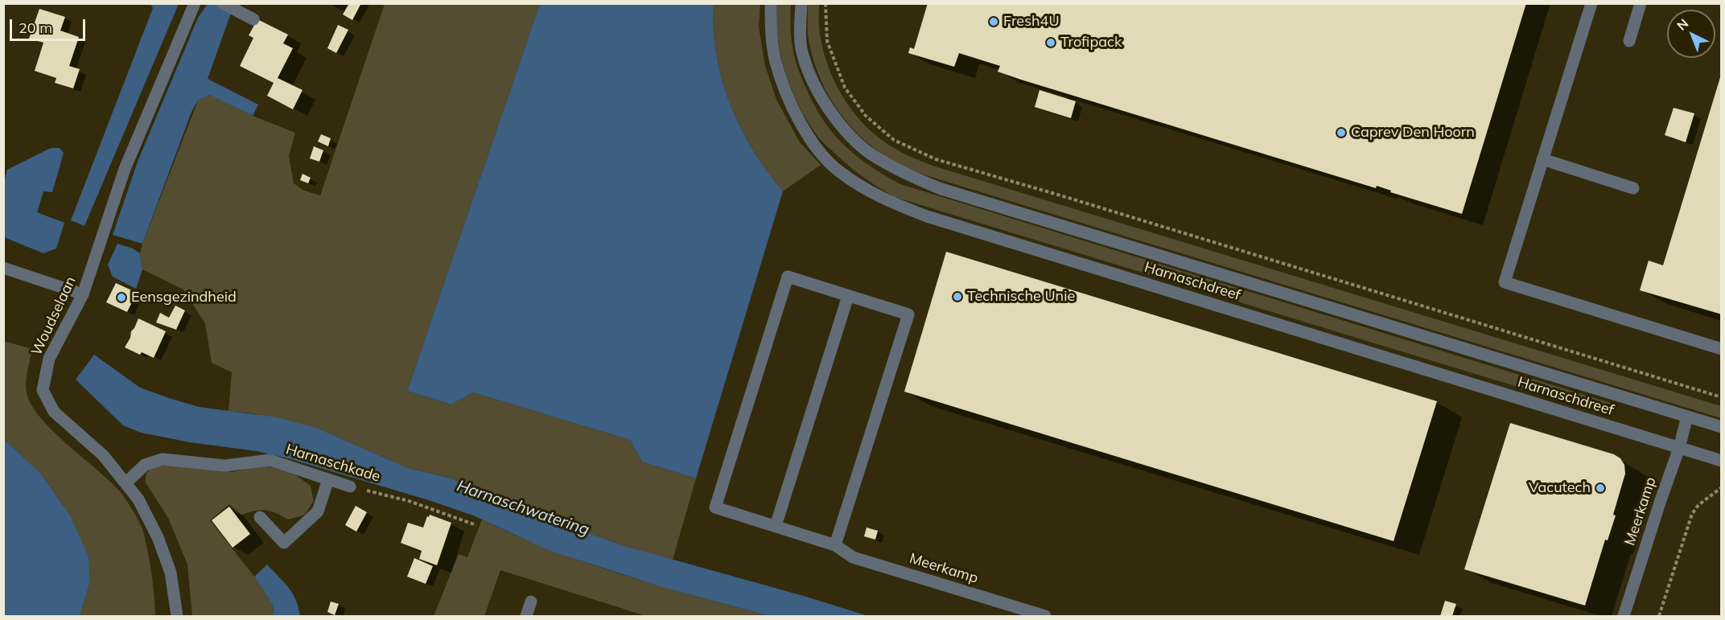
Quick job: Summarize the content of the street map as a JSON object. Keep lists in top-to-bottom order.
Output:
{
  "streets": {
    "street": [
      "Harnaschdreef",
      "Woudselaan",
      "Harnaschkade",
      "Meerkamp"
    ]
  },
  "crossings": [
    ["Harnaschdreef", "Meerkamp"],
    ["Woudselaan", "Harnaschkade"]
  ],
  "water": ["Harnaschwatering"],
  "places": [
    "Fresh4U",
    "Trofipack",
    "Caprev Den Hoorn",
    "Technische Unie",
    "Eensgezindheid",
    "Vacutech"
  ],
  "scale_bar": "20 m",
  "north": "top left"
}
